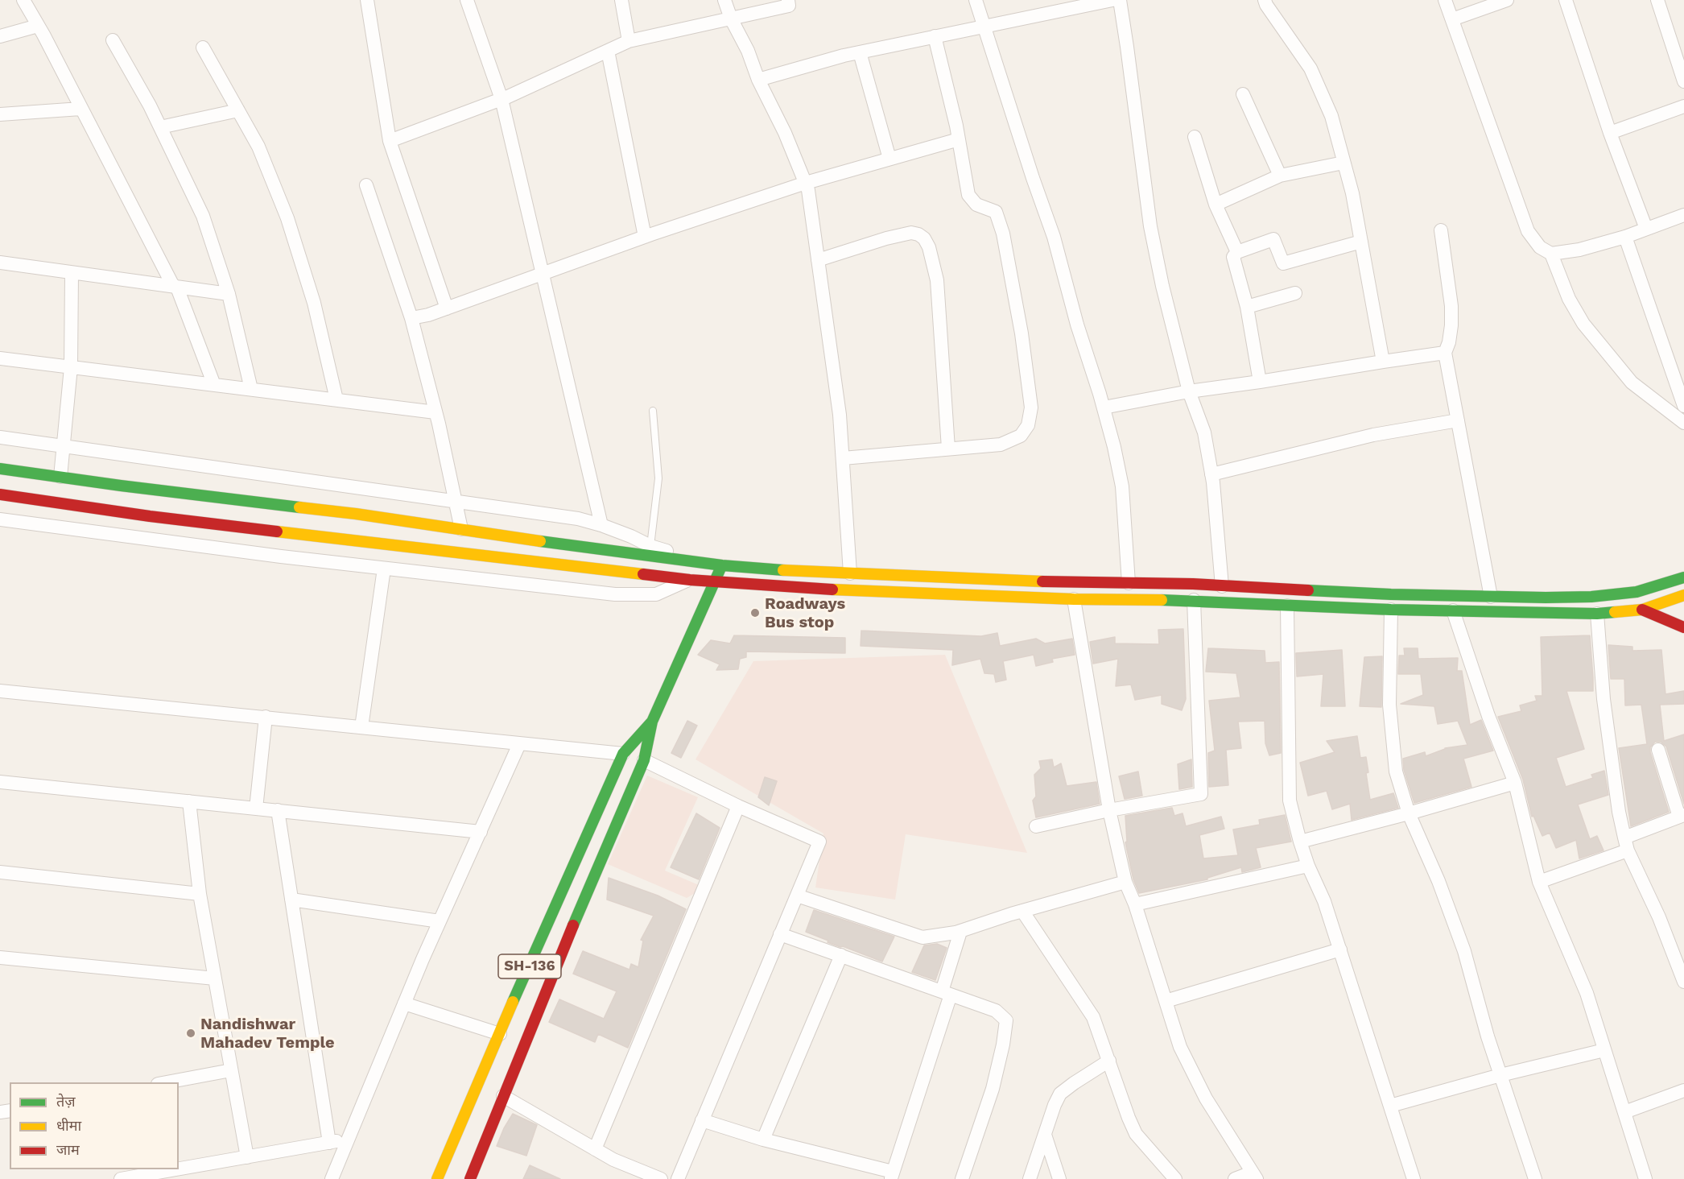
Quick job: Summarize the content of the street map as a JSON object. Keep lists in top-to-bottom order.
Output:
{
  "streets": {
    "main road": ["SH-136"]
  },
  "places": ["Roadways Bus stop", "Nandishwar Mahadev Temple"],
  "legend": ["तेज़", "धीमा", "जाम"]
}
